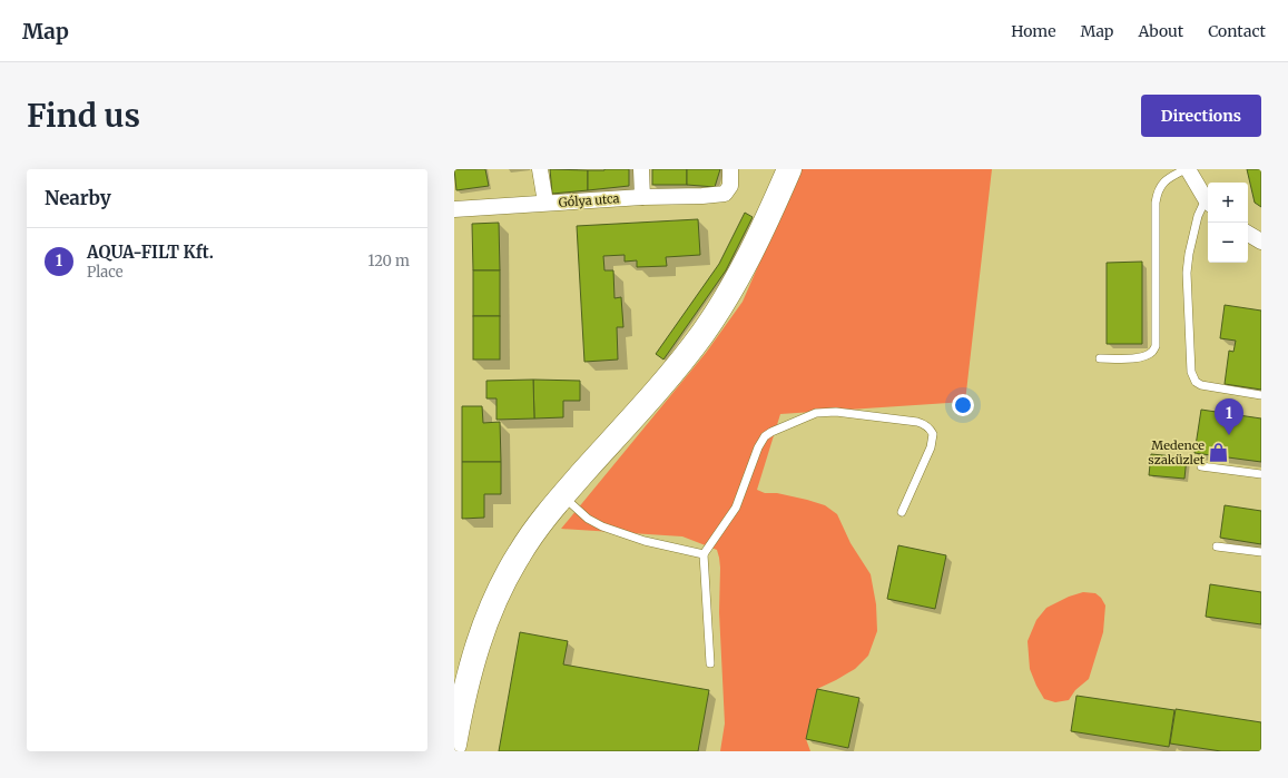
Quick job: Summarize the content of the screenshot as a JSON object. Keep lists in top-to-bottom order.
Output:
{
  "streets": {
    "street": ["Gólya utca"]
  },
  "places": {
    "shop": ["Medence szaküzlet"]
  },
  "page": {
    "header": "Map",
    "nav": [
      "Home",
      "Map",
      "About",
      "Contact"
    ],
    "buttons": "Directions",
    "title": "Find us",
    "heading": "Nearby",
    "map_buttons": ["+", "−"],
    "list": [
      {
        "mark": "1",
        "name": "AQUA-FILT Kft.",
        "note": "Place",
        "value": "120 m"
      }
    ],
    "pins": "1"
  }
}
